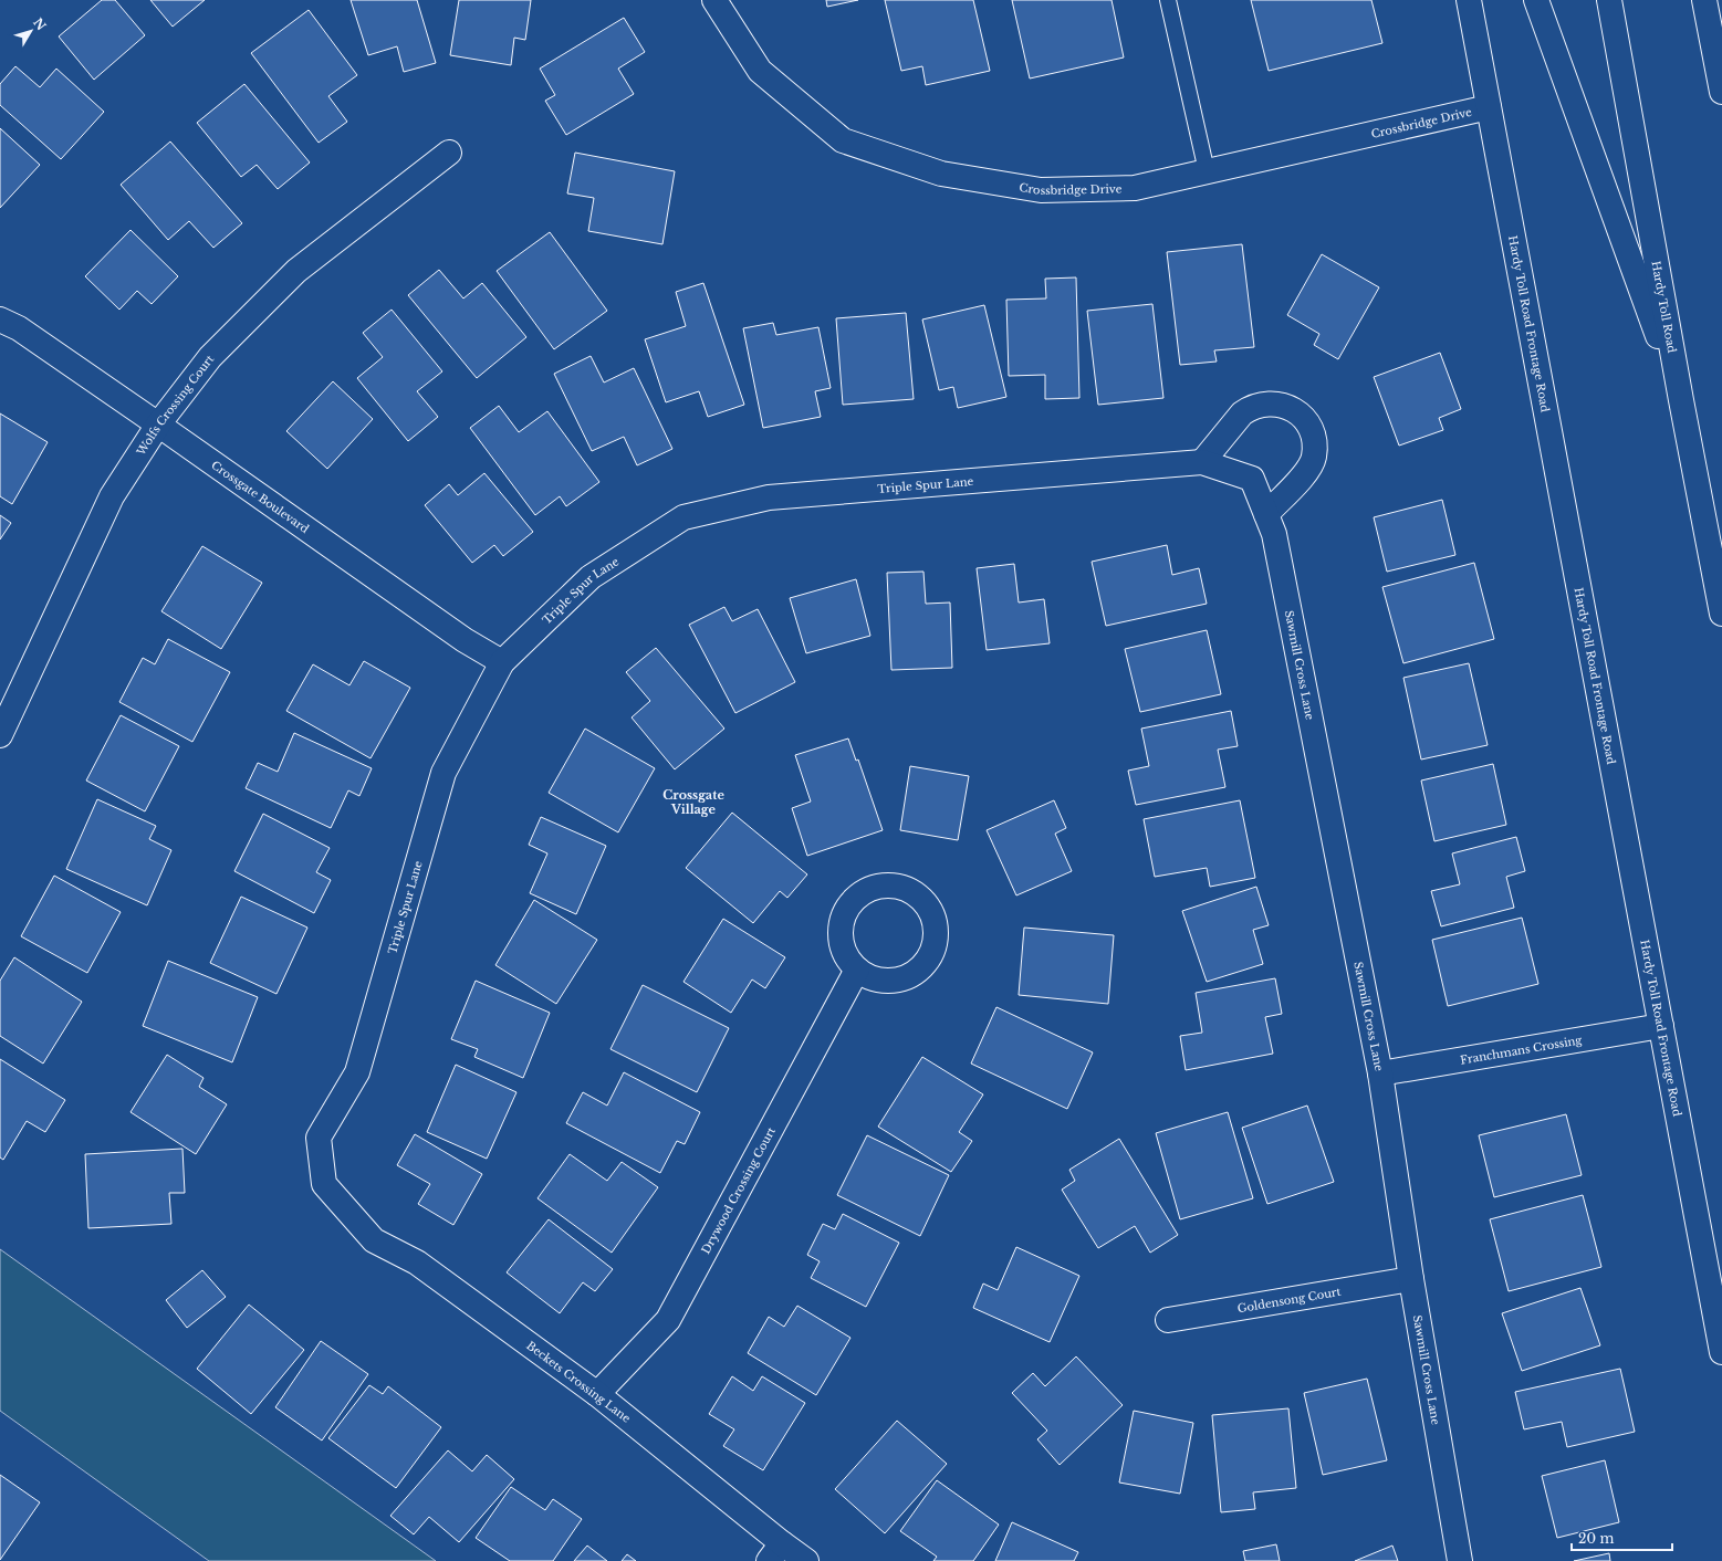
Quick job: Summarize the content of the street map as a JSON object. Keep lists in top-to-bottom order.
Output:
{
  "streets": {
    "main road": [
      "Crossbridge Drive",
      "Hardy Toll Road",
      "Hardy Toll Road Frontage Road",
      "Wolfs Crossing Court",
      "Triple Spur Lane",
      "Crossgate Boulevard",
      "Sawmill Cross Lane",
      "Franchmans Crossing",
      "Drywood Crossing Court",
      "Goldensong Court",
      "Beckets Crossing Lane"
    ]
  },
  "crossings": [
    ["Crossbridge Drive", "Hardy Toll Road Frontage Road"],
    ["Hardy Toll Road Frontage Road", "Franchmans Crossing"],
    ["Wolfs Crossing Court", "Crossgate Boulevard"],
    ["Triple Spur Lane", "Crossgate Boulevard"],
    ["Triple Spur Lane", "Sawmill Cross Lane"],
    ["Triple Spur Lane", "Beckets Crossing Lane"],
    ["Sawmill Cross Lane", "Franchmans Crossing"],
    ["Sawmill Cross Lane", "Goldensong Court"],
    ["Drywood Crossing Court", "Beckets Crossing Lane"]
  ],
  "districts": ["Crossgate Village"],
  "scale_bar": "20 m",
  "north": "top right"
}
